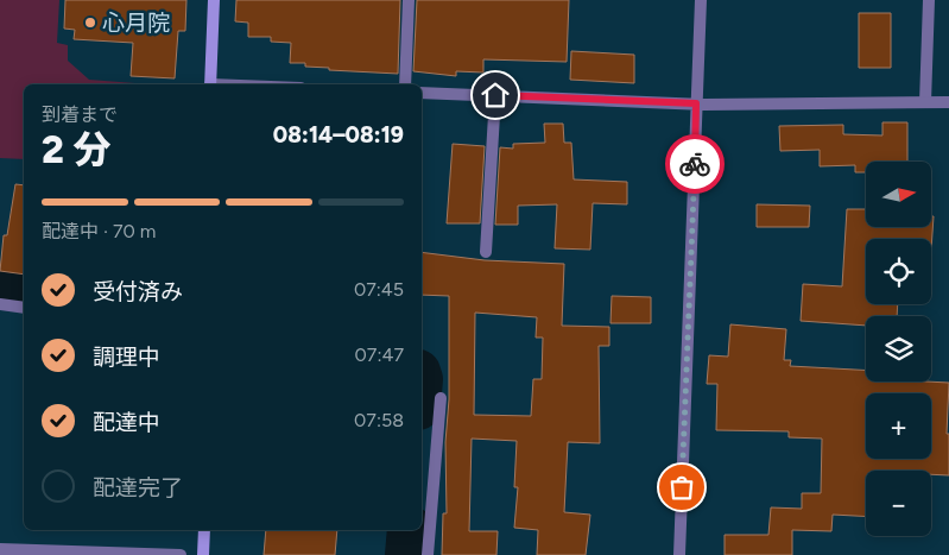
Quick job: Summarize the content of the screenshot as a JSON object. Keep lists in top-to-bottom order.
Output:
{
  "places": ["心月院"],
  "north": "right",
  "page": {
    "heading": ["2 分", "到着まで", "08:14–08:19"],
    "map_buttons": ["+", "−"],
    "bar": "配達中 · 70 m",
    "list": [
      ["受付済み", "07:45"],
      ["調理中", "07:47"],
      ["配達中", "07:58"],
      "配達完了"
    ]
  }
}
